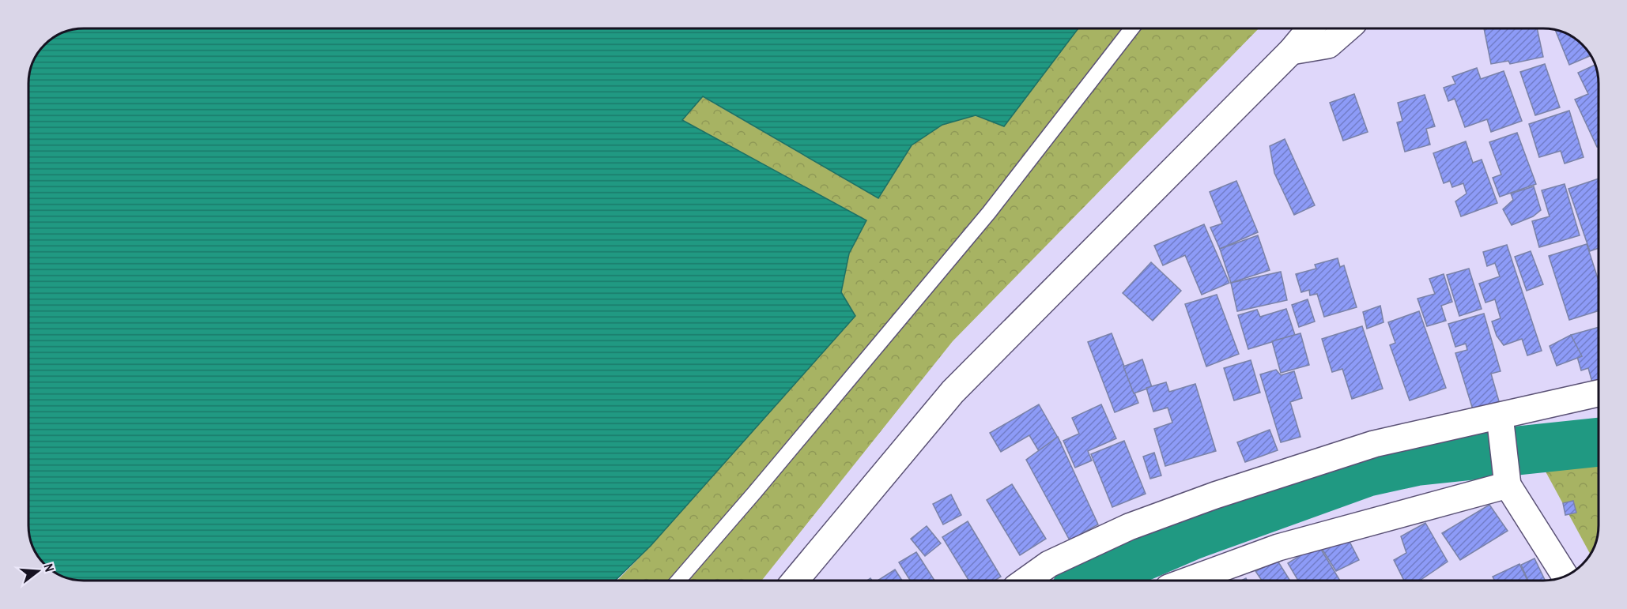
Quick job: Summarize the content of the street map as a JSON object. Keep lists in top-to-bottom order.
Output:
{
  "north": "right"
}
